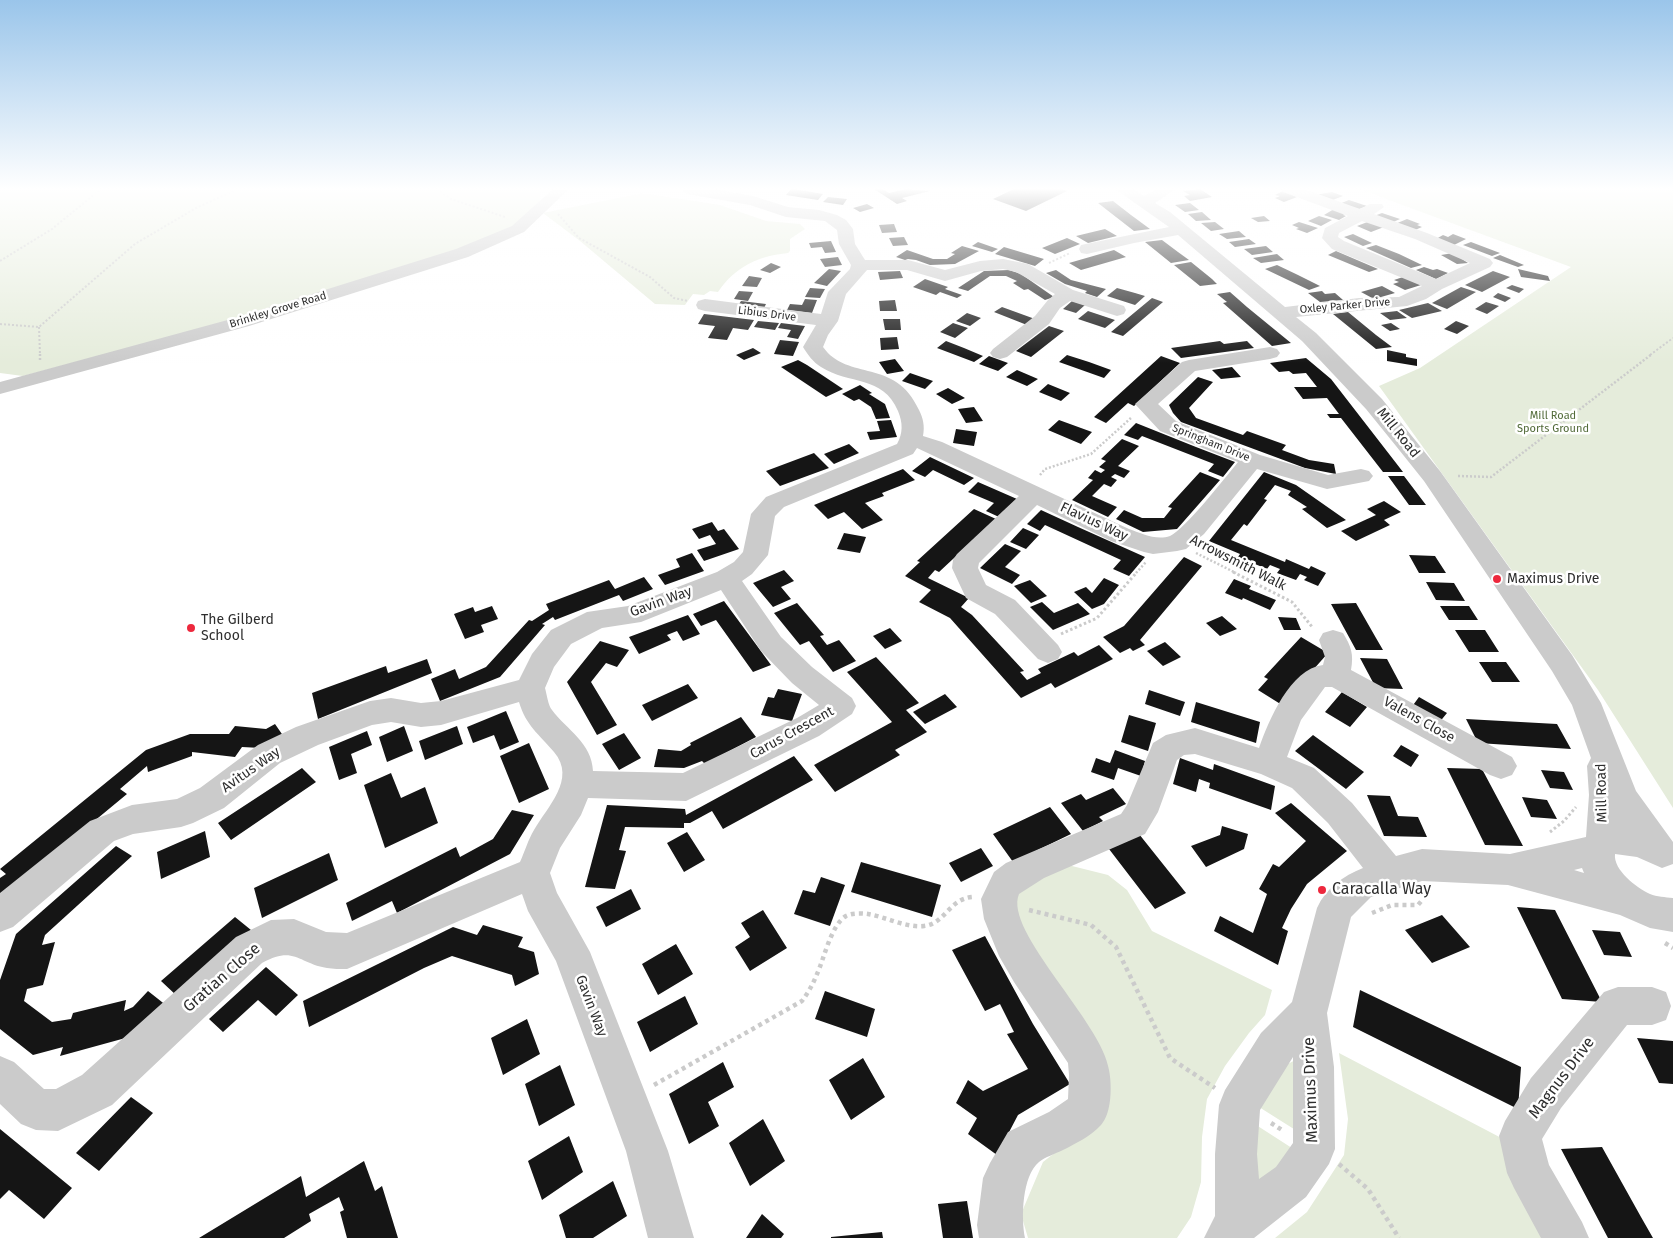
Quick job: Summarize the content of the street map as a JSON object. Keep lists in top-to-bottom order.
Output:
{
  "streets": {
    "street": [
      "Oxley Parker Drive",
      "Brinkley Grove Road",
      "Libius Drive",
      "Mill Road",
      "Springham Drive",
      "Flavius Way",
      "Gavin Way",
      "Valens Close",
      "Carus Crescent",
      "Avitus Way",
      "Gratian Close",
      "Magnus Drive",
      "Maximus Drive"
    ],
    "path": ["Arrowsmith Walk"]
  },
  "crossings": [
    ["Oxley Parker Drive", "Mill Road"],
    ["Mill Road", "Maximus Drive"],
    ["Flavius Way", "Arrowsmith Walk"],
    ["Flavius Way", "Gavin Way"],
    ["Gavin Way", "Carus Crescent"],
    ["Gavin Way", "Avitus Way"],
    ["Gavin Way", "Gratian Close"]
  ],
  "parks": ["Mill Road Sports Ground"],
  "places": ["Maximus Drive", "The Gilberd School", "Caracalla Way"]
}
